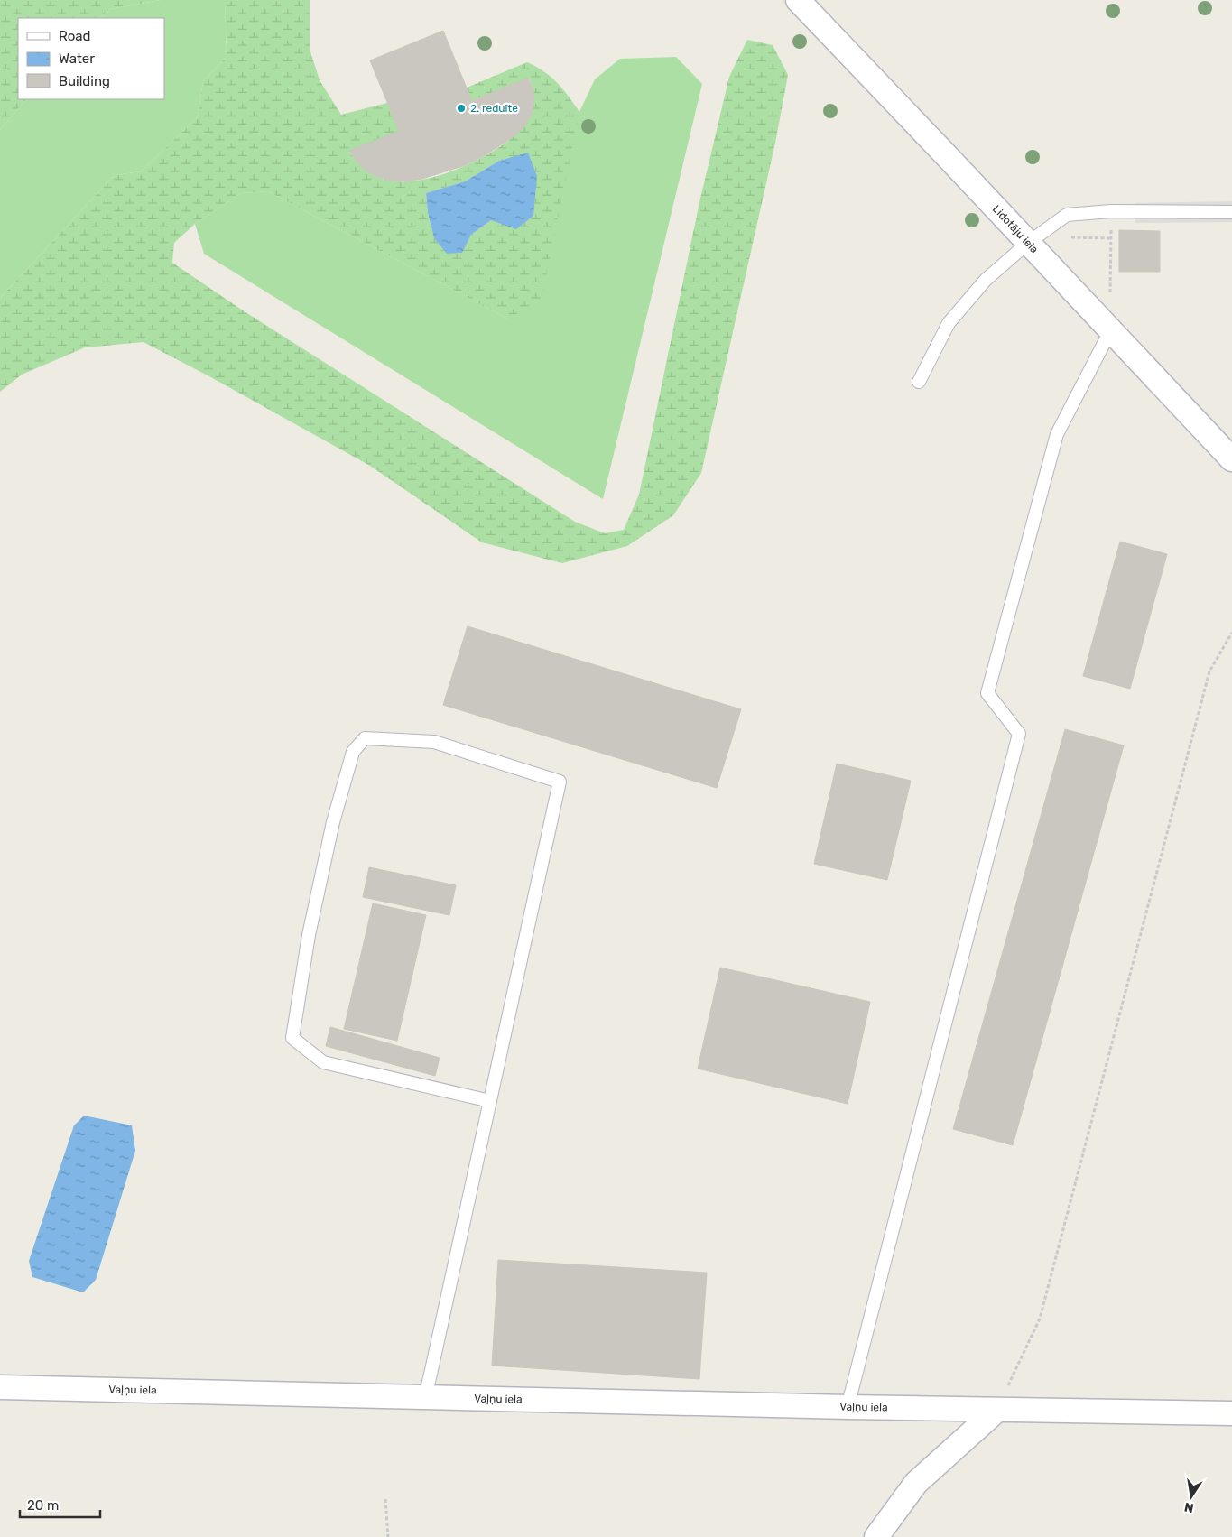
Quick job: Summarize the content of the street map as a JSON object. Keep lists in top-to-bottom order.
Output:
{
  "streets": {
    "street": ["Lidotāju iela", "Vaļņu iela"]
  },
  "places": ["2. reduīte"],
  "legend": ["Road", "Water", "Building"],
  "scale_bar": "20 m",
  "north": "bottom"
}
